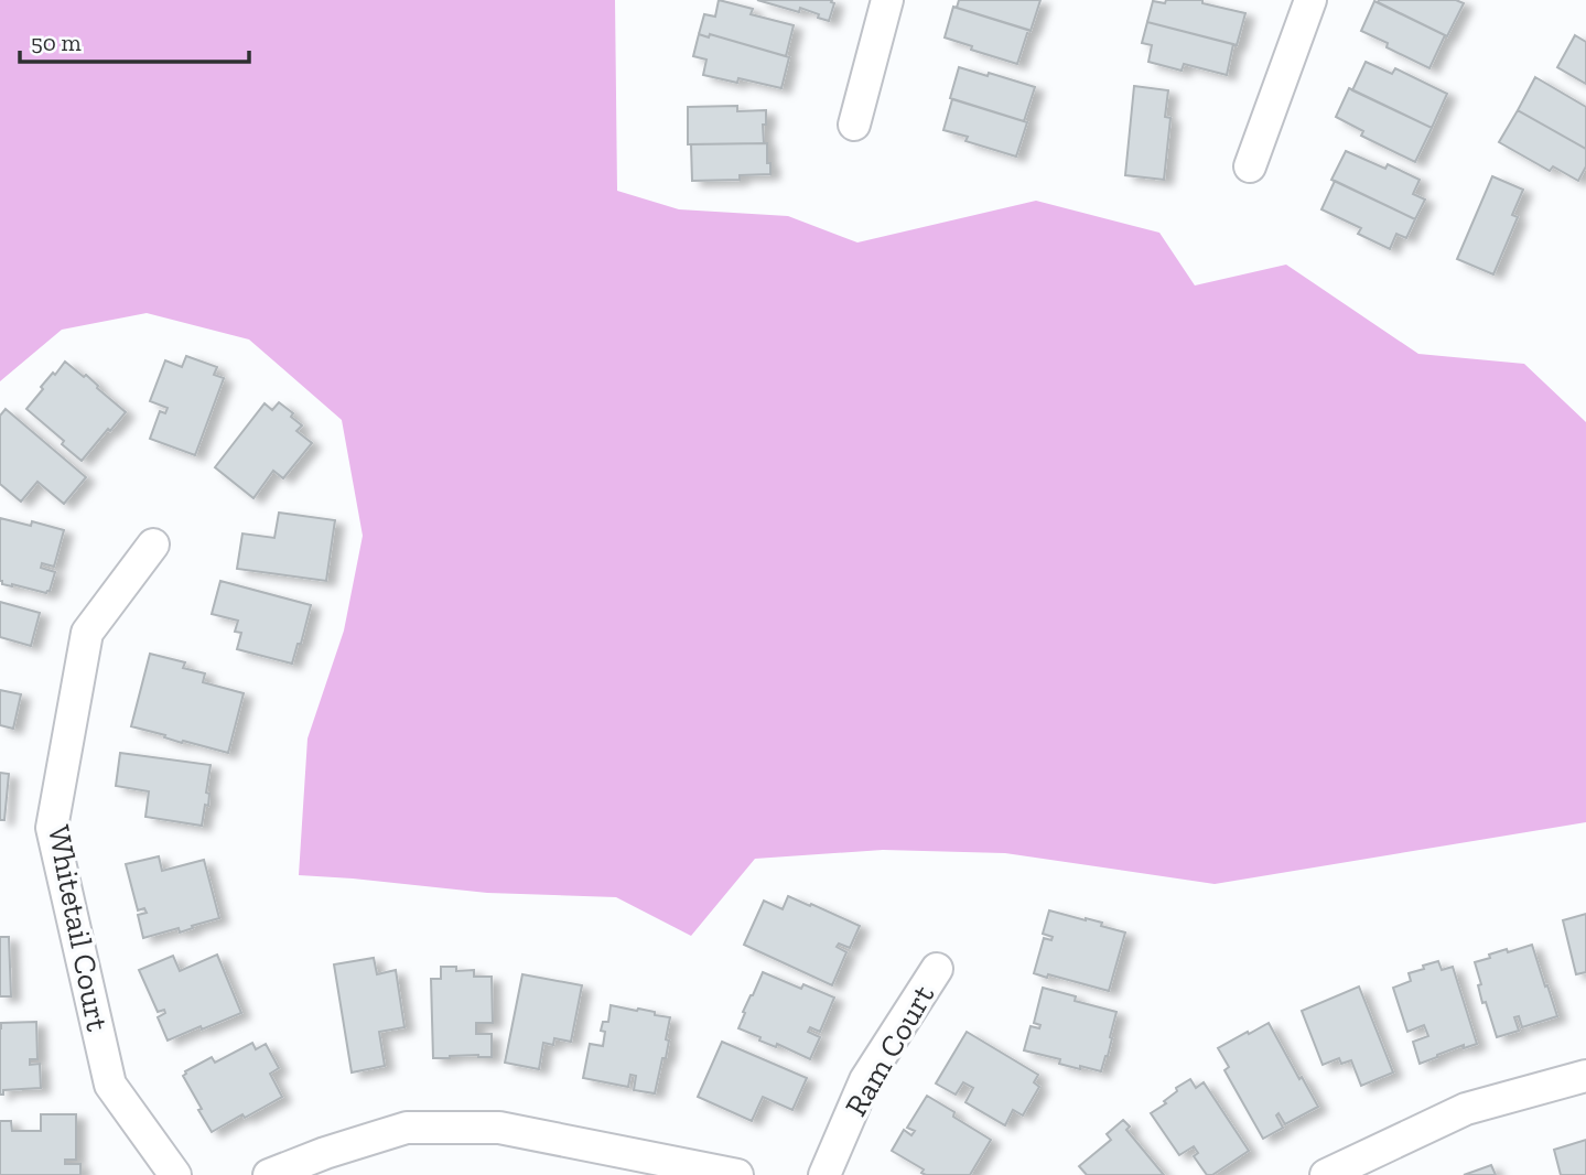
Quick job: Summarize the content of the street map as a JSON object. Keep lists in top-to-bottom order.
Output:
{
  "streets": {
    "street": ["Whitetail Court", "Ram Court"]
  },
  "scale_bar": "50 m"
}
